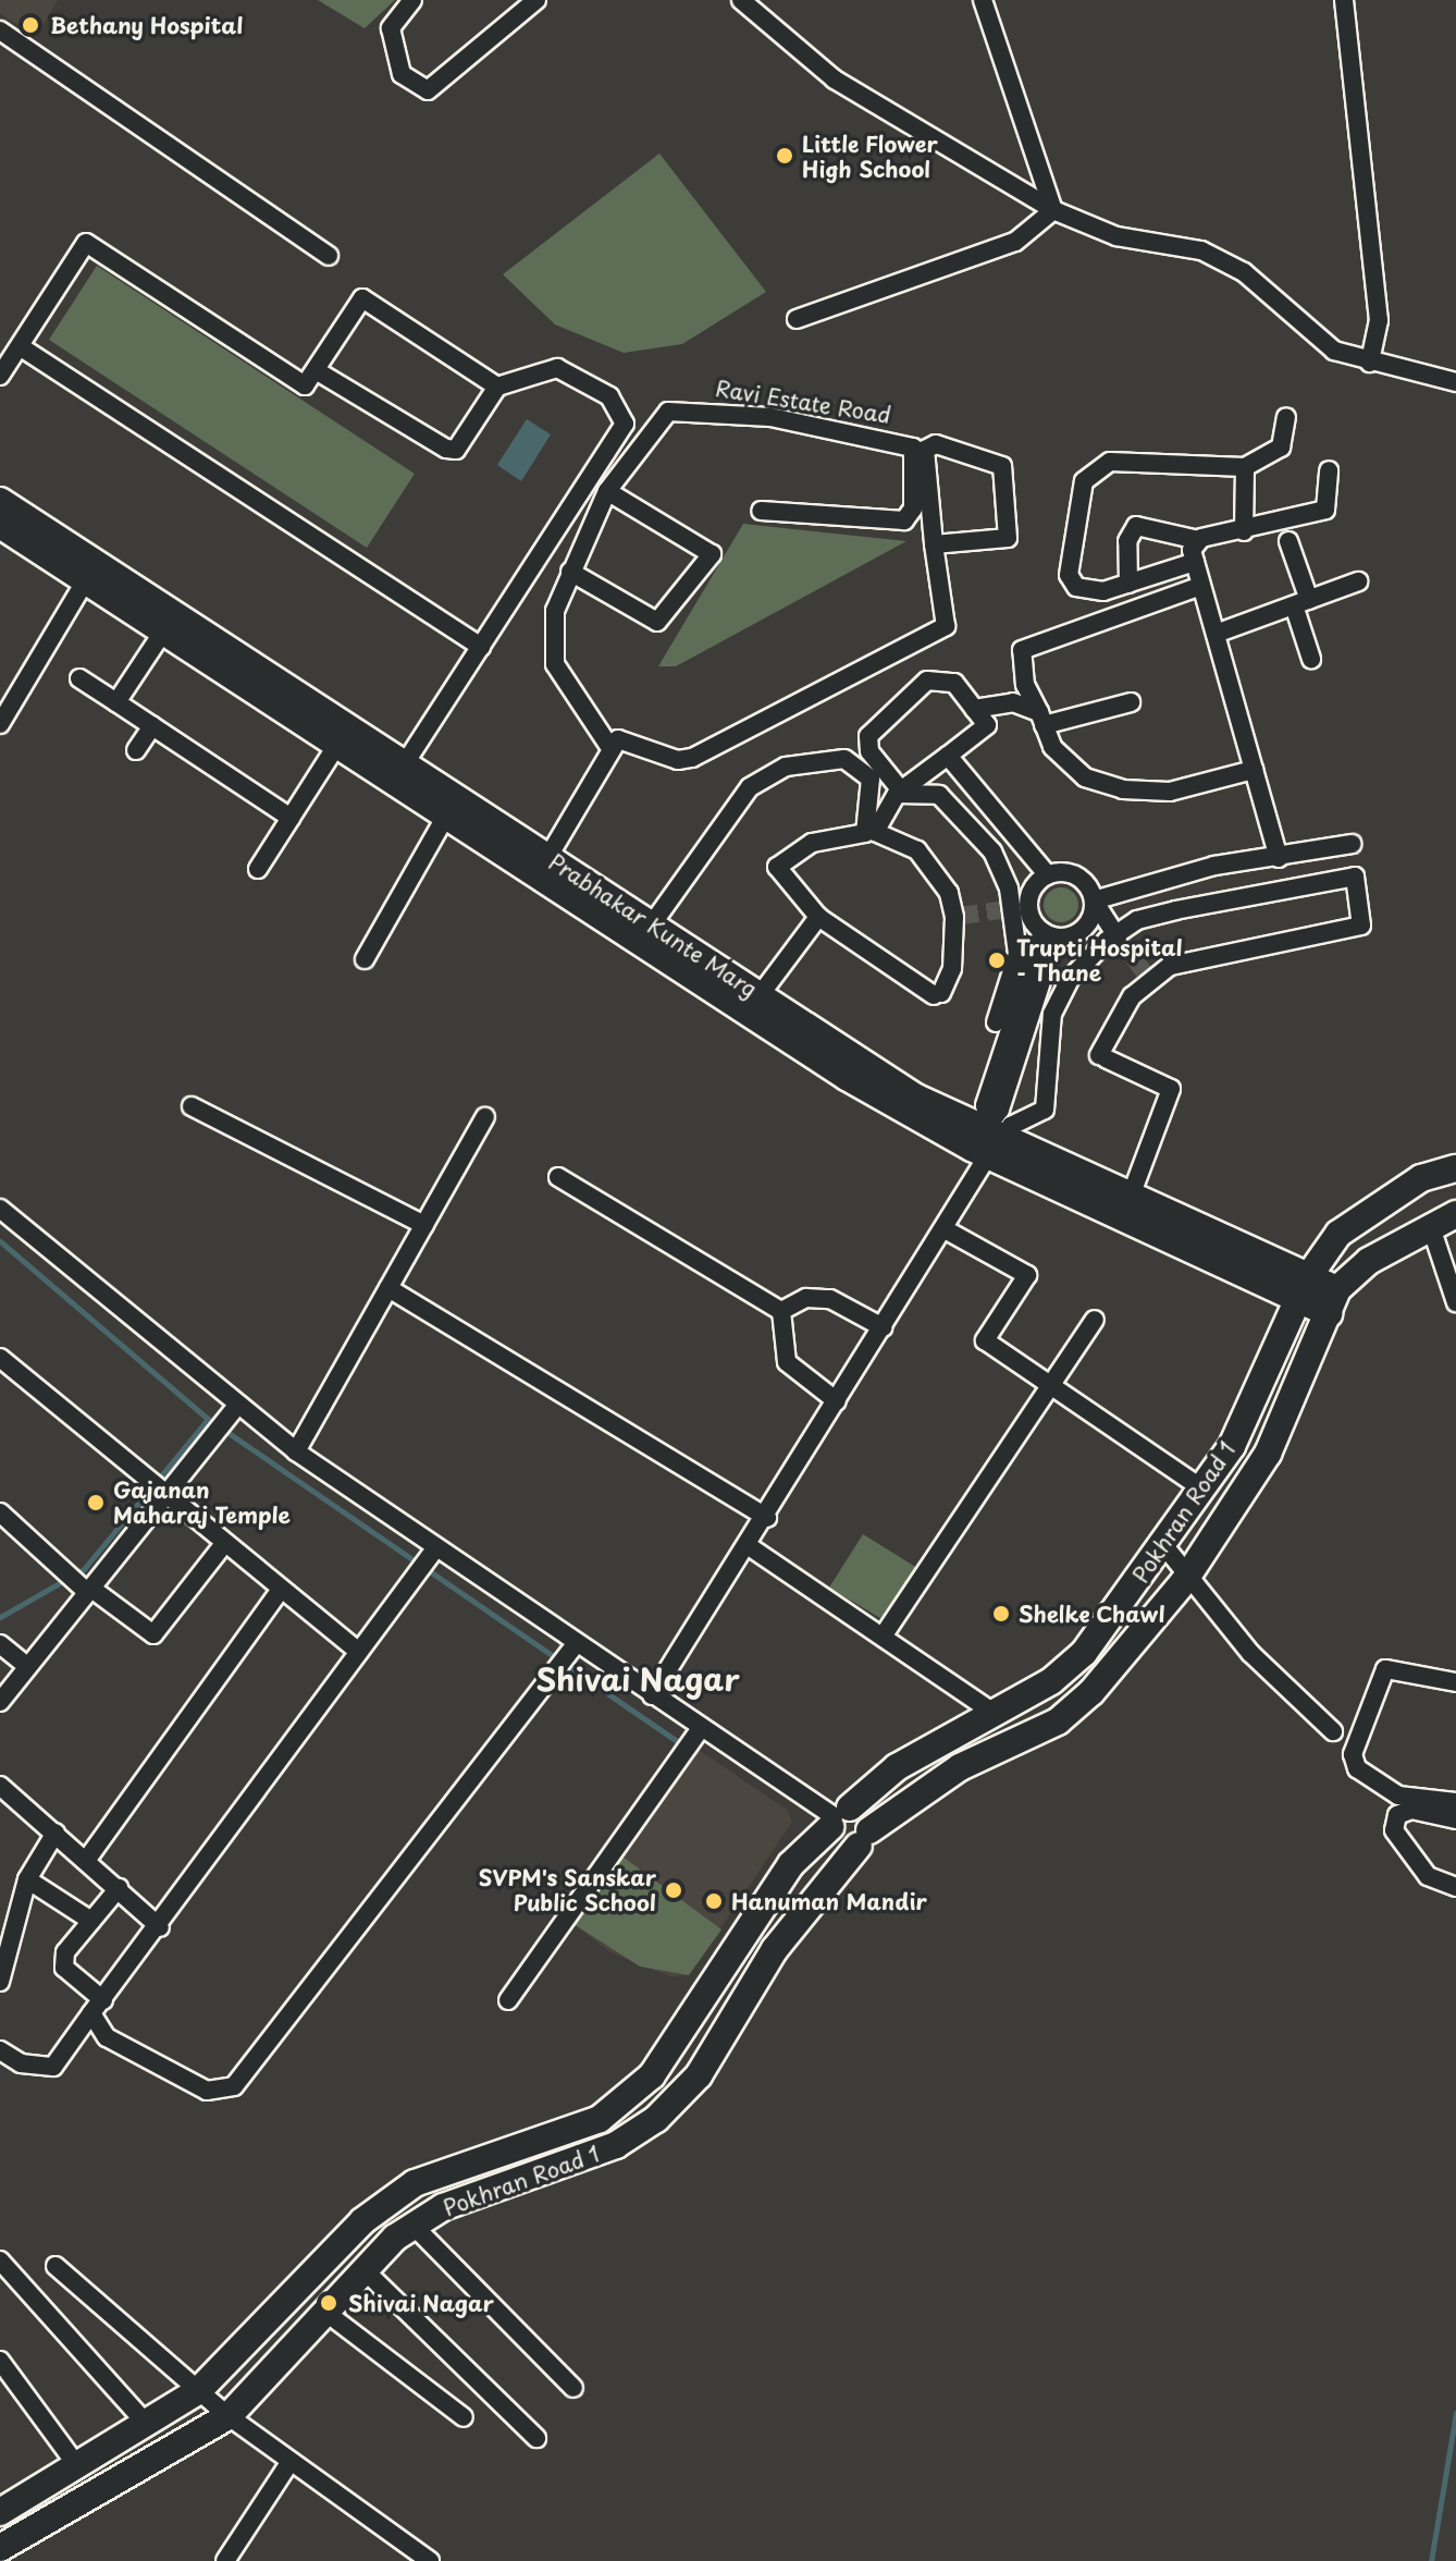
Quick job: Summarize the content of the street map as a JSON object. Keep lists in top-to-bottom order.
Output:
{
  "streets": {
    "main road": ["Prabhakar Kunte Marg", "Pokhran Road 1"],
    "street": ["Ravi Estate Road"]
  },
  "crossings": [
    ["Prabhakar Kunte Marg", "Pokhran Road 1"]
  ],
  "districts": ["Shivai Nagar"],
  "places": [
    "Bethany Hospital",
    "Little Flower High School",
    "Trupti Hospital - Thane",
    "Gajanan Maharaj Temple",
    "Shelke Chawl",
    "SVPM's Sanskar Public School",
    "Hanuman Mandir",
    "Shivai Nagar"
  ]
}
